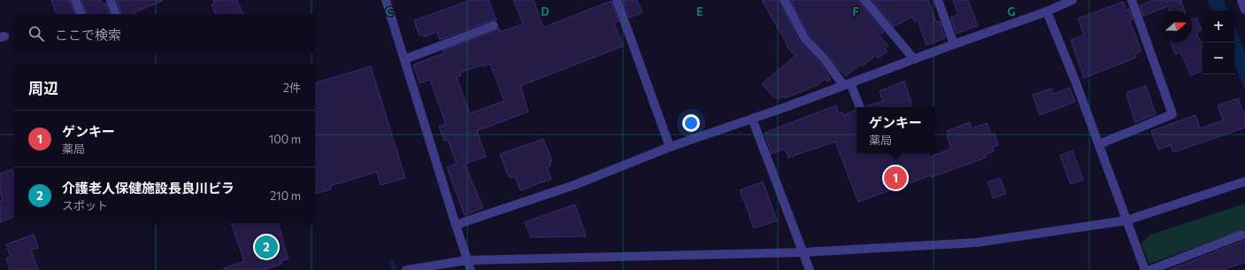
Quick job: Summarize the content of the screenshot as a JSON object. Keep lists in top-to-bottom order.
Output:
{
  "north": "right",
  "page": {
    "map_buttons": ["+", "−"],
    "search": "ここで検索",
    "heading": ["周辺", "2件"],
    "popup": ["ゲンキー", "薬局"],
    "list": [
      {
        "mark": "1",
        "name": "ゲンキー",
        "note": "薬局",
        "value": "100 m"
      },
      {
        "mark": "2",
        "name": "介護老人保健施設長良川ビラ",
        "note": "スポット",
        "value": "210 m"
      }
    ],
    "pins": ["1", "2"]
  },
  "grid": {
    "columns": [
      "C",
      "D",
      "E",
      "F",
      "G"
    ]
  }
}
